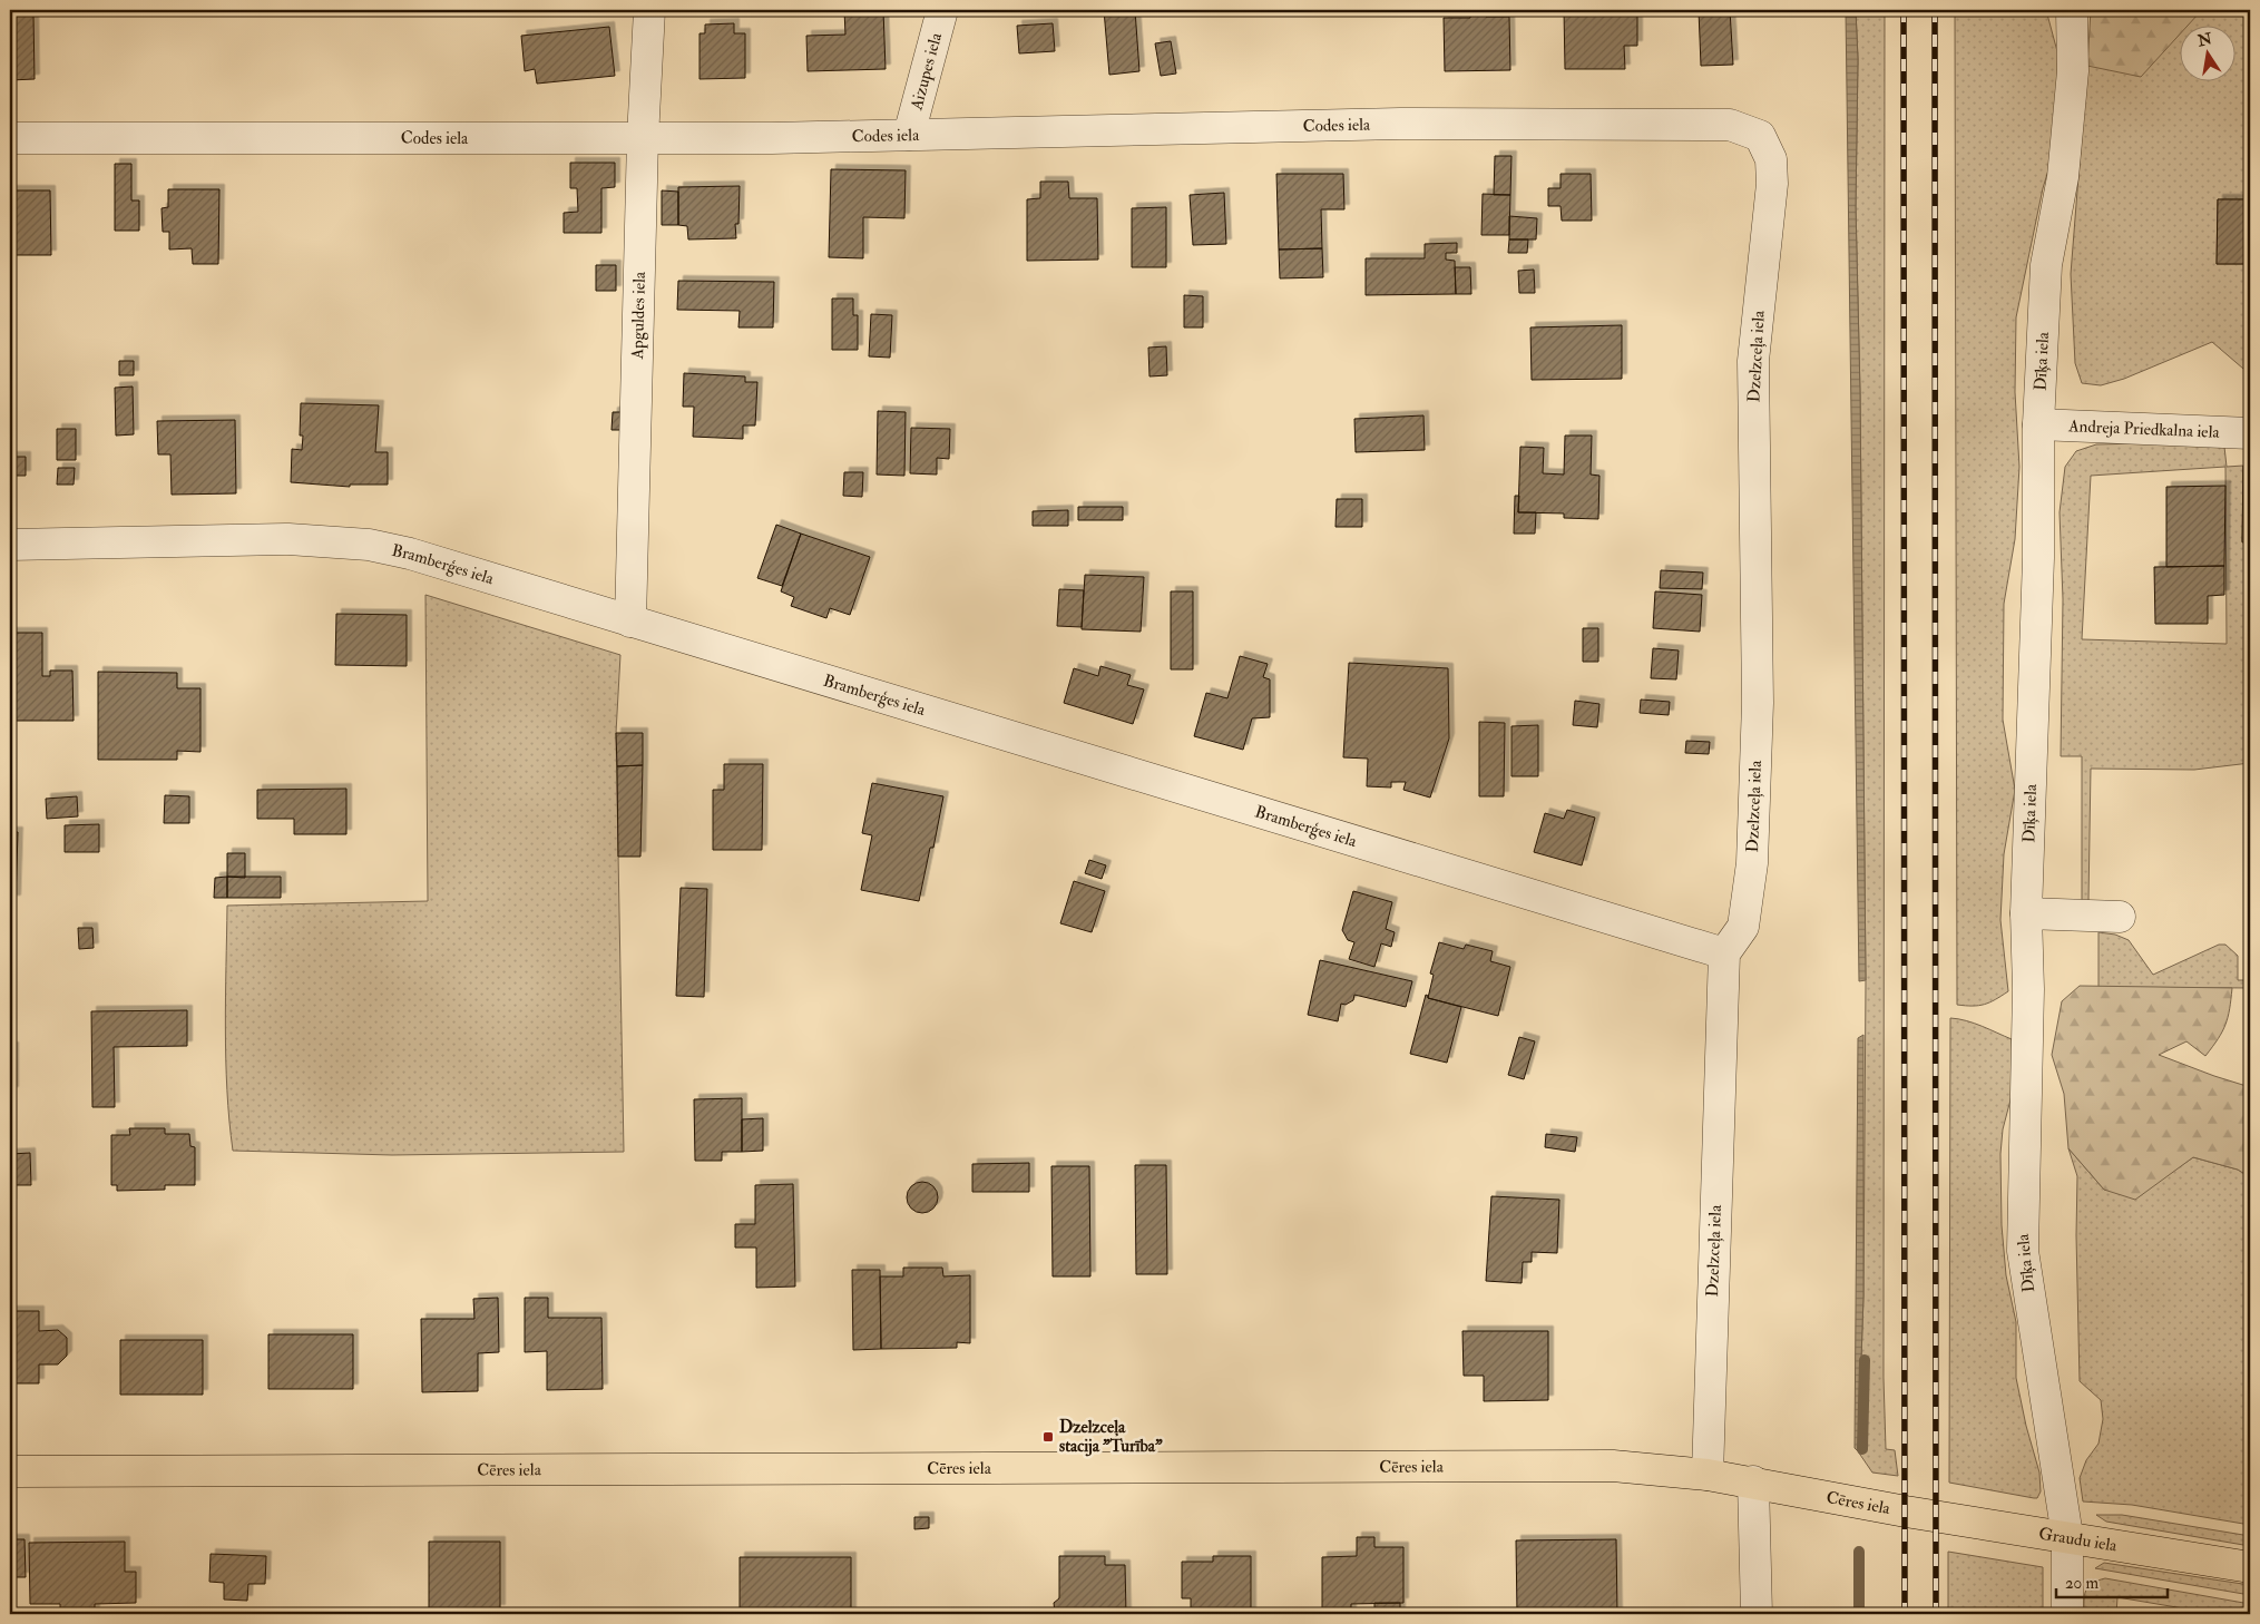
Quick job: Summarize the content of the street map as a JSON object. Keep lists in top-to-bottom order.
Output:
{
  "streets": {
    "main road": ["Cēres iela", "Graudu iela"],
    "street": [
      "Aizupes iela",
      "Codes iela",
      "Apguldes iela",
      "Dzelzceļa iela",
      "Dīķa iela",
      "Andreja Priedkalna iela",
      "Bramberģes iela"
    ]
  },
  "crossings": [
    ["Aizupes iela", "Codes iela"],
    ["Codes iela", "Apguldes iela"],
    ["Codes iela", "Dzelzceļa iela"],
    ["Apguldes iela", "Bramberģes iela"],
    ["Dzelzceļa iela", "Bramberģes iela"],
    ["Dzelzceļa iela", "Cēres iela"],
    ["Dīķa iela", "Andreja Priedkalna iela"],
    ["Dīķa iela", "Graudu iela"],
    ["Cēres iela", "Graudu iela"]
  ],
  "places": {
    "transit": ["Dzelzceļa stacija \"Turība\""]
  },
  "scale_bar": "20 m",
  "north": "top"
}
